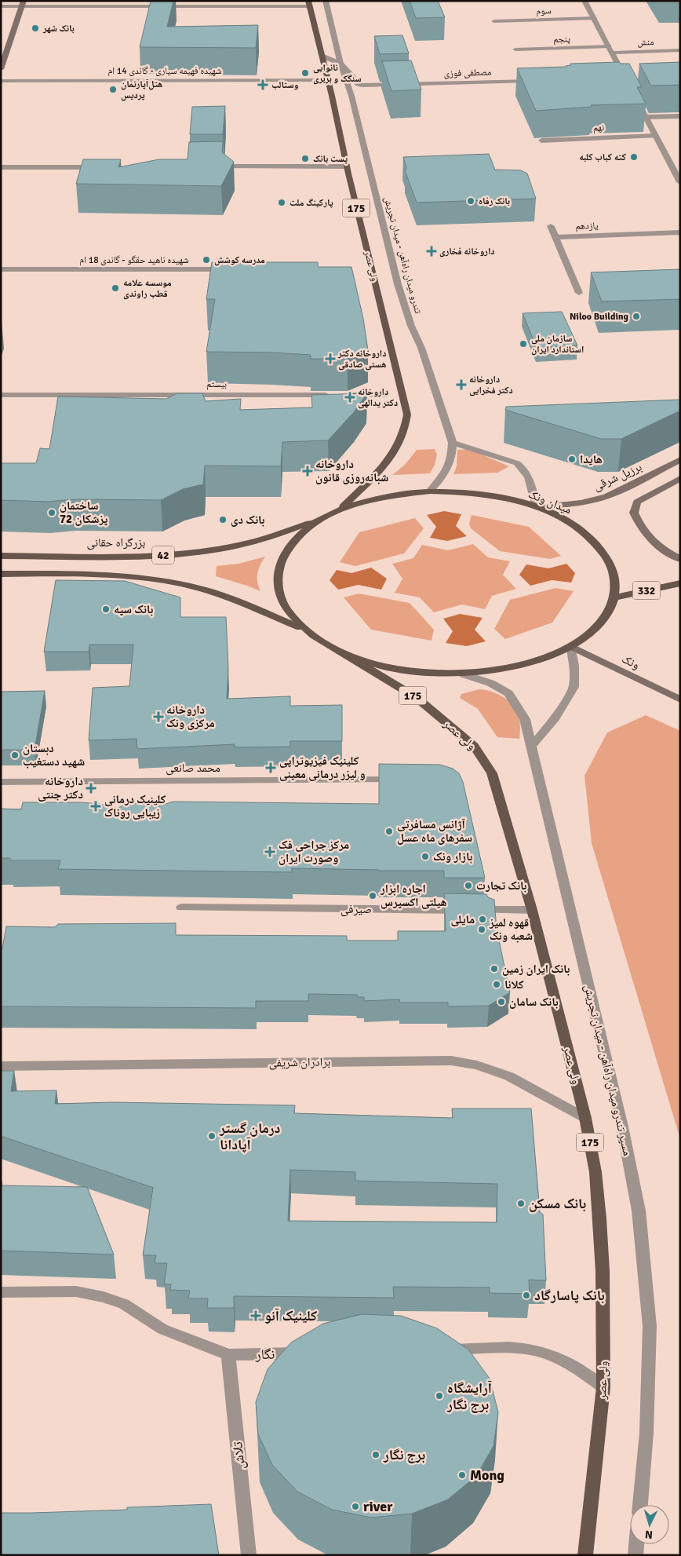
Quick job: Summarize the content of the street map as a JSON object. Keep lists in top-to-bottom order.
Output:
{
  "streets": {
    "main road": [
      "175",
      "ولی عصر",
      "برزیل شرقی",
      "میدان ونک",
      "بزرگراه حقانی",
      "42",
      "332",
      "ونک"
    ],
    "street": [
      "سوم",
      "پنجم",
      "منش",
      "شهیده فهیمه سیاری - گاندی 14 ام",
      "مصطفی فوزی",
      "نهم",
      "یازدهم",
      "تندرو میدان راه‌آهن - میدان تجریش",
      "شهیده ناهید حقگو - گاندی 18 ام",
      "بیستم",
      "محمد صانعی",
      "صیرفی",
      "برادران شریفی",
      "مسیر تندرو میدان راه‌آهن - میدان تجریش",
      "نگار",
      "تلاش"
    ]
  },
  "crossings": [
    ["پنجم", "منش"],
    ["شهیده فهیمه سیاری - گاندی 14 ام", "ولی عصر"],
    ["مصطفی فوزی", "تندرو میدان راه‌آهن - میدان تجریش"],
    ["مصطفی فوزی", "ولی عصر"],
    ["ولی عصر", "میدان ونک"],
    ["ولی عصر", "صیرفی"],
    ["ولی عصر", "برادران شریفی"],
    ["برزیل شرقی", "میدان ونک"],
    ["میدان ونک", "بزرگراه حقانی"],
    ["میدان ونک", "42"],
    ["میدان ونک", "332"],
    ["میدان ونک", "ونک"],
    ["میدان ونک", "مسیر تندرو میدان راه‌آهن - میدان تجریش"],
    ["نگار", "تلاش"]
  ],
  "places": {
    "other": [
      "بانک شهر",
      "نانوایی سنگک و بربری",
      "هتل‌آپارتمان پردیس",
      "کته کباب کلبه",
      "پست بانک",
      "بانک رفاه",
      "پارکینگ ملت",
      "مدرسه کوشش",
      "موسسه علامه قطب راوندی",
      "Niloo Building",
      "سازمان ملی استاندارد ایران",
      "هایدا",
      "ساختمان پزشکان 72",
      "بانک دی",
      "بانک سپه",
      "دبستان شهید دستغیب",
      "آژانس مسافرتی سفرهای ماه عسل",
      "بازار ونک",
      "بانک تجارت",
      "اجاره ابزار هیلتی اکسپرس",
      "مایلی",
      "قهوه لمیز شعبه ونک",
      "بانک ایران زمین",
      "کلانا",
      "بانک سامان",
      "درمان گستر آپادانا",
      "بانک مسکن",
      "بانک پاسارگاد",
      "آرایشگاه برج نگار",
      "برج نگار",
      "Mong",
      "river"
    ],
    "health": [
      "وستالب",
      "داروخانه فخاری",
      "داروخانه دکتر هستی صادقی",
      "داروخانه دکتر فخرایی",
      "داروخانه دکتر یدالهی",
      "داروخانه شبانه‌روزی قانون",
      "داروخانه مرکزی ونک",
      "کلینیک فیزیوتراپی و لیزر درمانی معینی",
      "داروخانه دکتر جنتی",
      "کلینیک درمانی زیبایی روناک",
      "مرکز جراحی فک وصورت ایران",
      "کلینیک آنو"
    ]
  },
  "north": "bottom"
}
